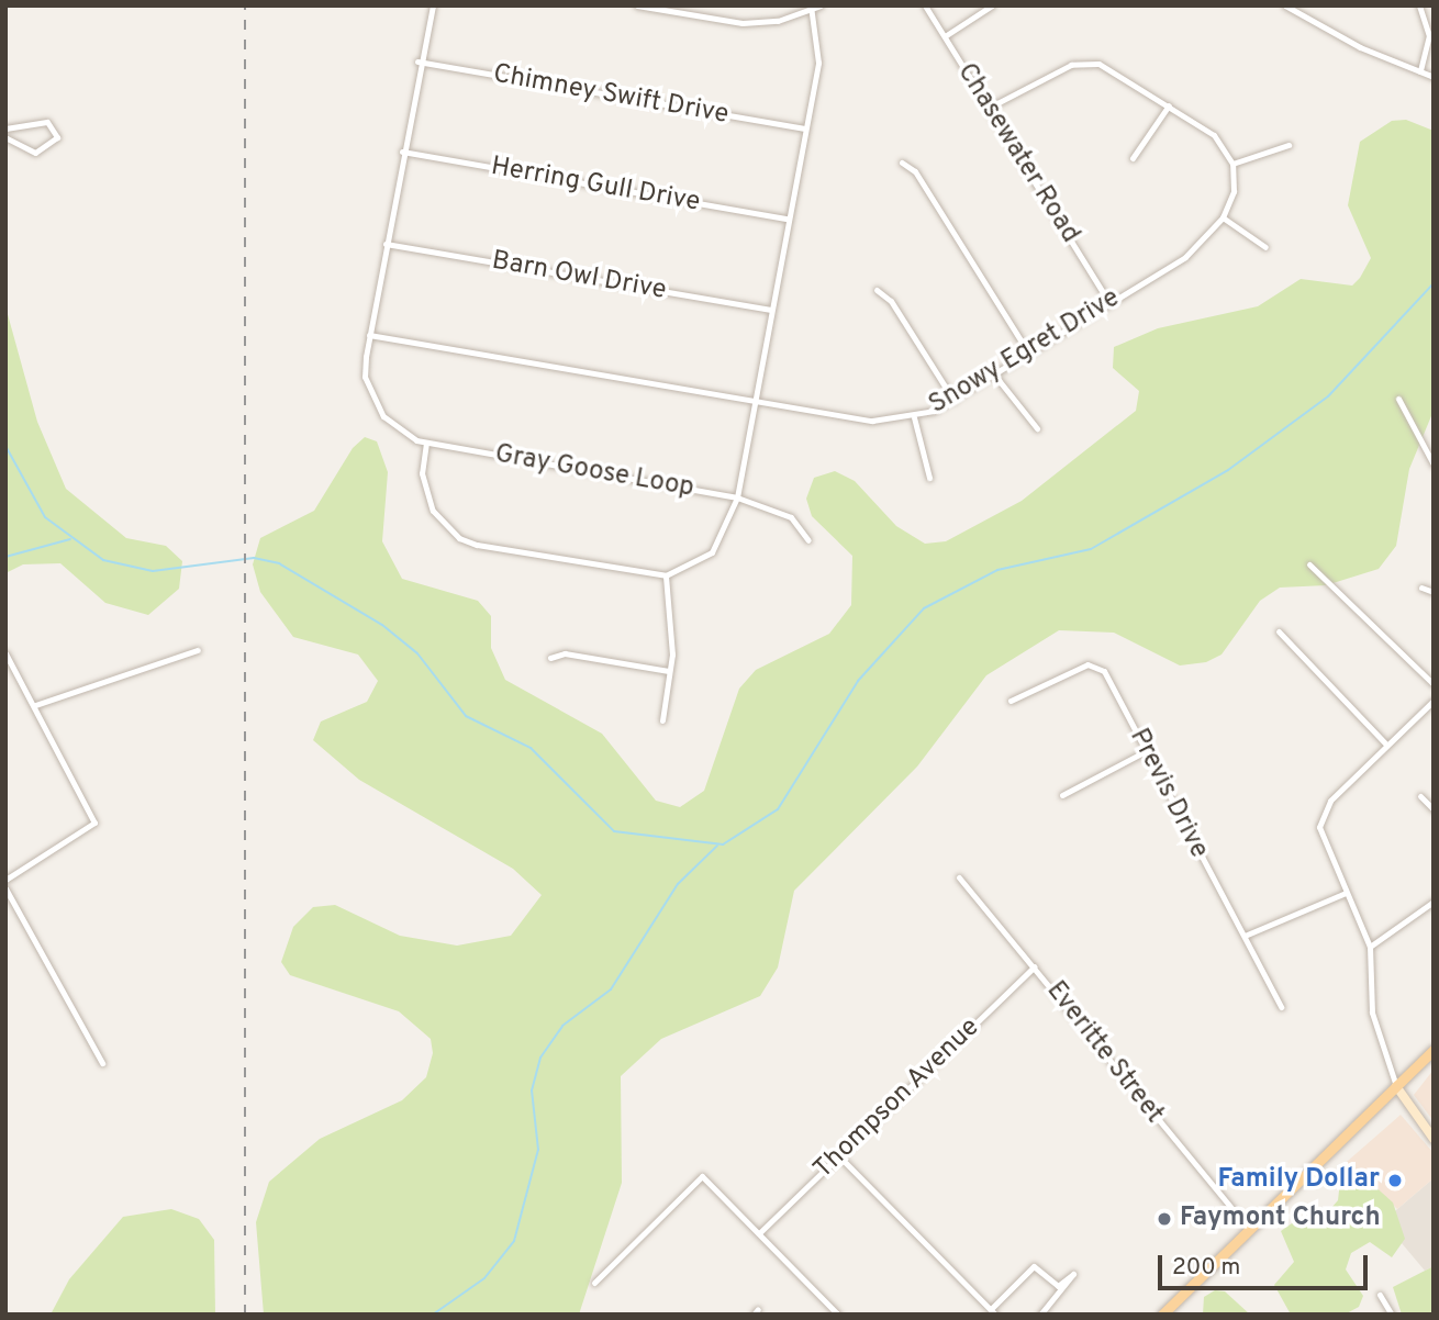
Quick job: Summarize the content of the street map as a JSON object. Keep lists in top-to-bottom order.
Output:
{
  "streets": {
    "street": [
      "Chimney Swift Drive",
      "Chasewater Road",
      "Herring Gull Drive",
      "Barn Owl Drive",
      "Snowy Egret Drive",
      "Gray Goose Loop",
      "Previs Drive",
      "Everitte Street",
      "Thompson Avenue"
    ]
  },
  "crossings": [
    ["Chimney Swift Drive", "Gray Goose Loop"],
    ["Chasewater Road", "Snowy Egret Drive"],
    ["Herring Gull Drive", "Gray Goose Loop"],
    ["Barn Owl Drive", "Gray Goose Loop"],
    ["Snowy Egret Drive", "Gray Goose Loop"],
    ["Everitte Street", "Thompson Avenue"]
  ],
  "places": ["Family Dollar", "Faymont Church"],
  "scale_bar": "200 m"
}
